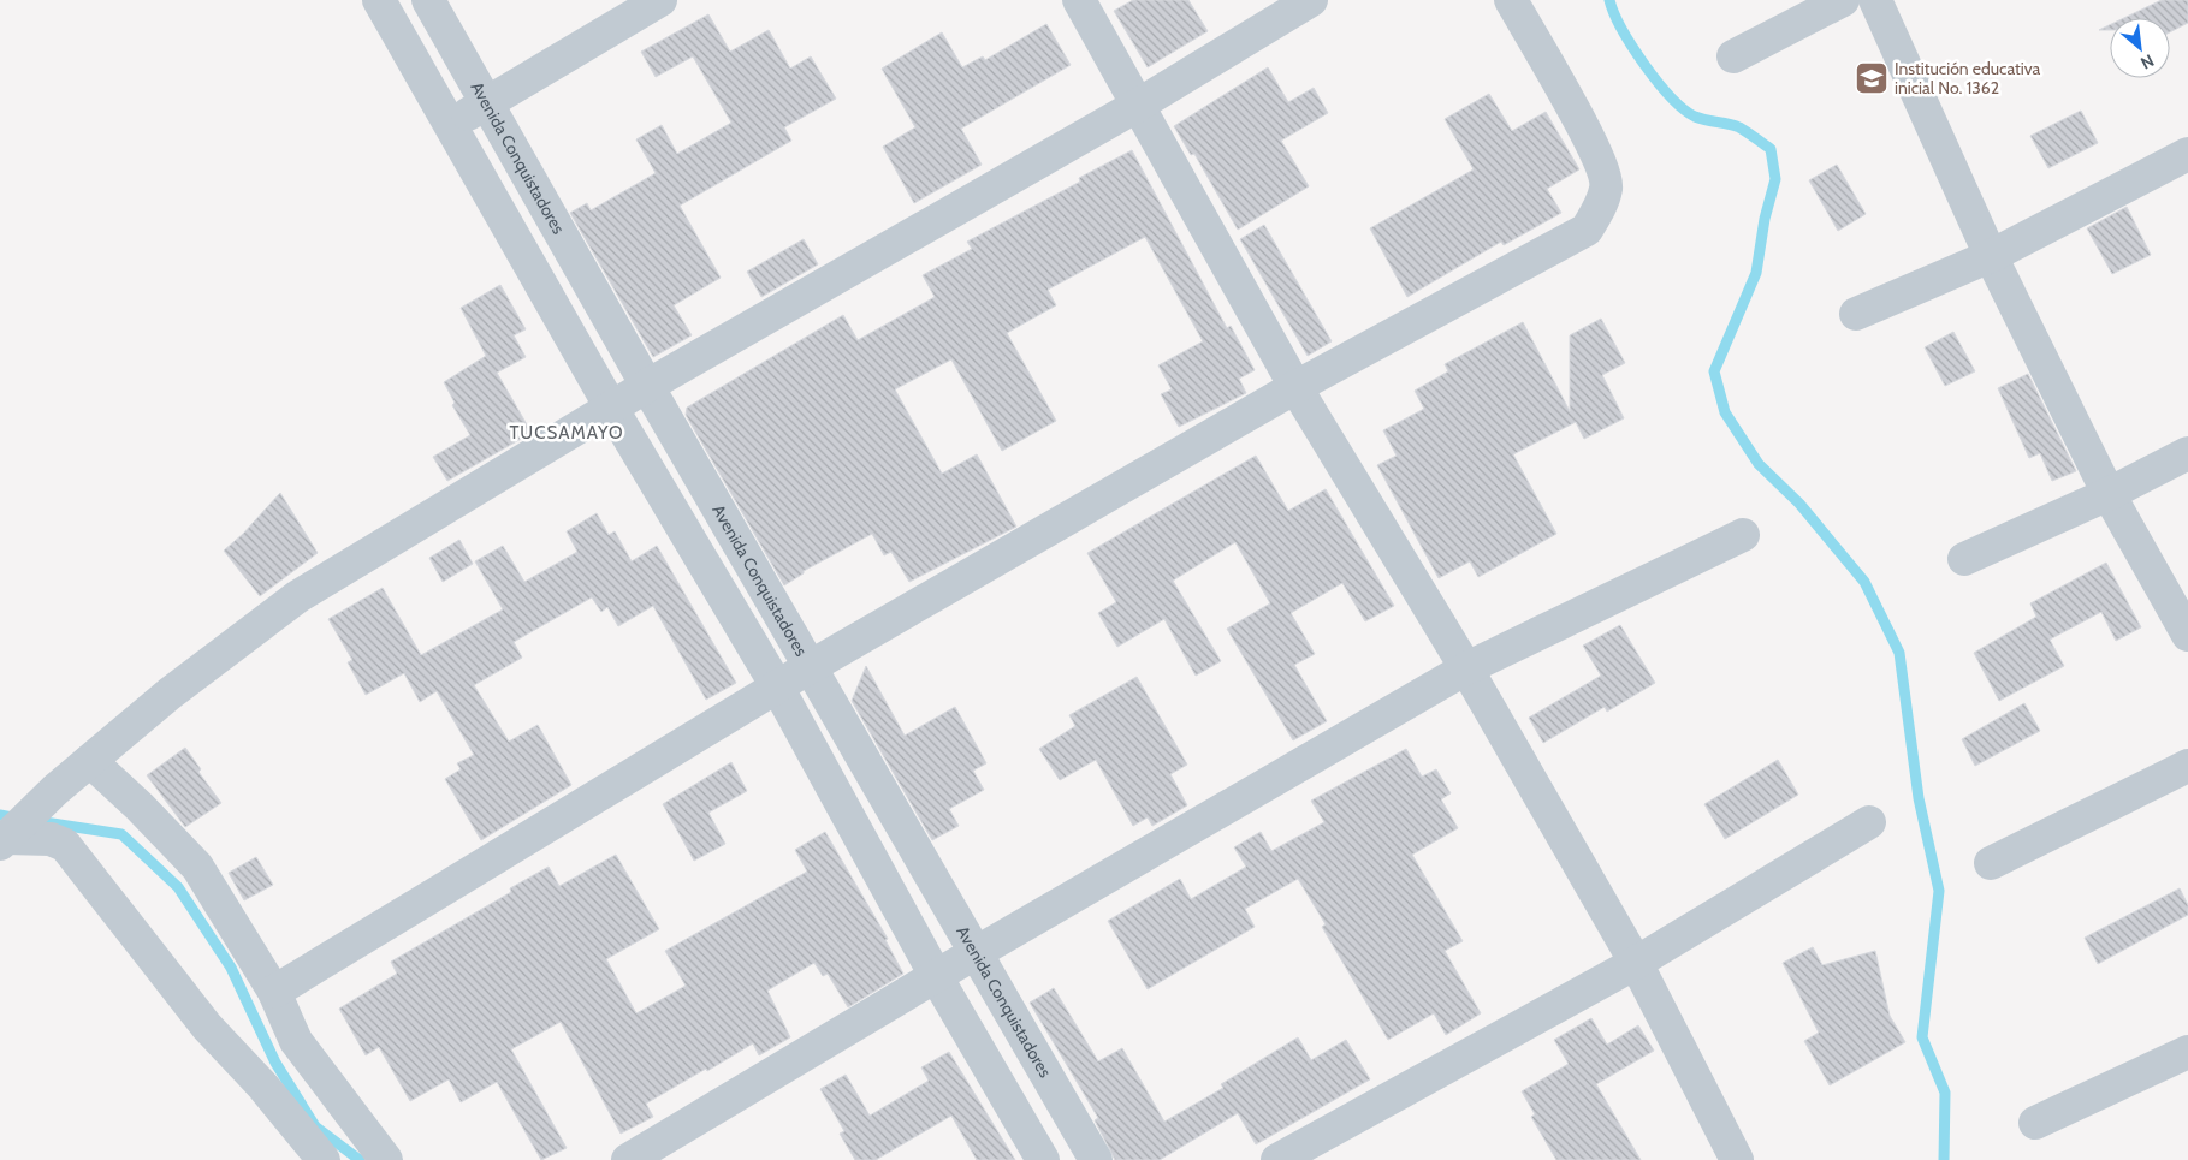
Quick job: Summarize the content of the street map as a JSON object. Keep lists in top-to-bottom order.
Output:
{
  "streets": {
    "street": ["Avenida Conquistadores"]
  },
  "districts": ["TUCSAMAYO"],
  "places": {
    "school or university": ["Institución educativa inicial No. 1362"]
  },
  "north": "bottom right"
}
